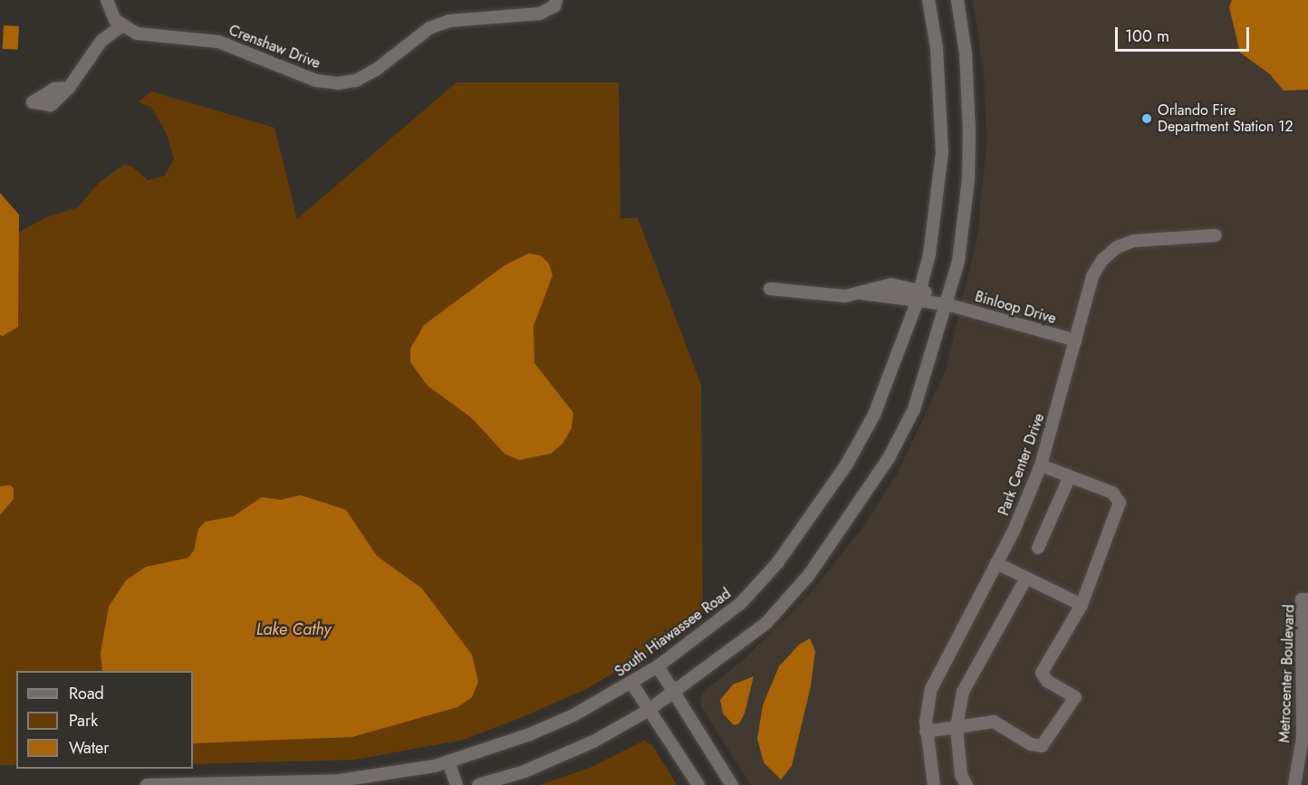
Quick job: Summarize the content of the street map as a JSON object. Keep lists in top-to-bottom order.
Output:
{
  "streets": {
    "street": [
      "Crenshaw Drive",
      "Binloop Drive",
      "Park Center Drive",
      "South Hiawassee Road",
      "Metrocenter Boulevard"
    ]
  },
  "crossings": [
    ["Binloop Drive", "Park Center Drive"]
  ],
  "water": ["Lake Cathy"],
  "places": ["Orlando Fire Department Station 12"],
  "legend": ["Road", "Park", "Water"],
  "scale_bar": "100 m"
}
